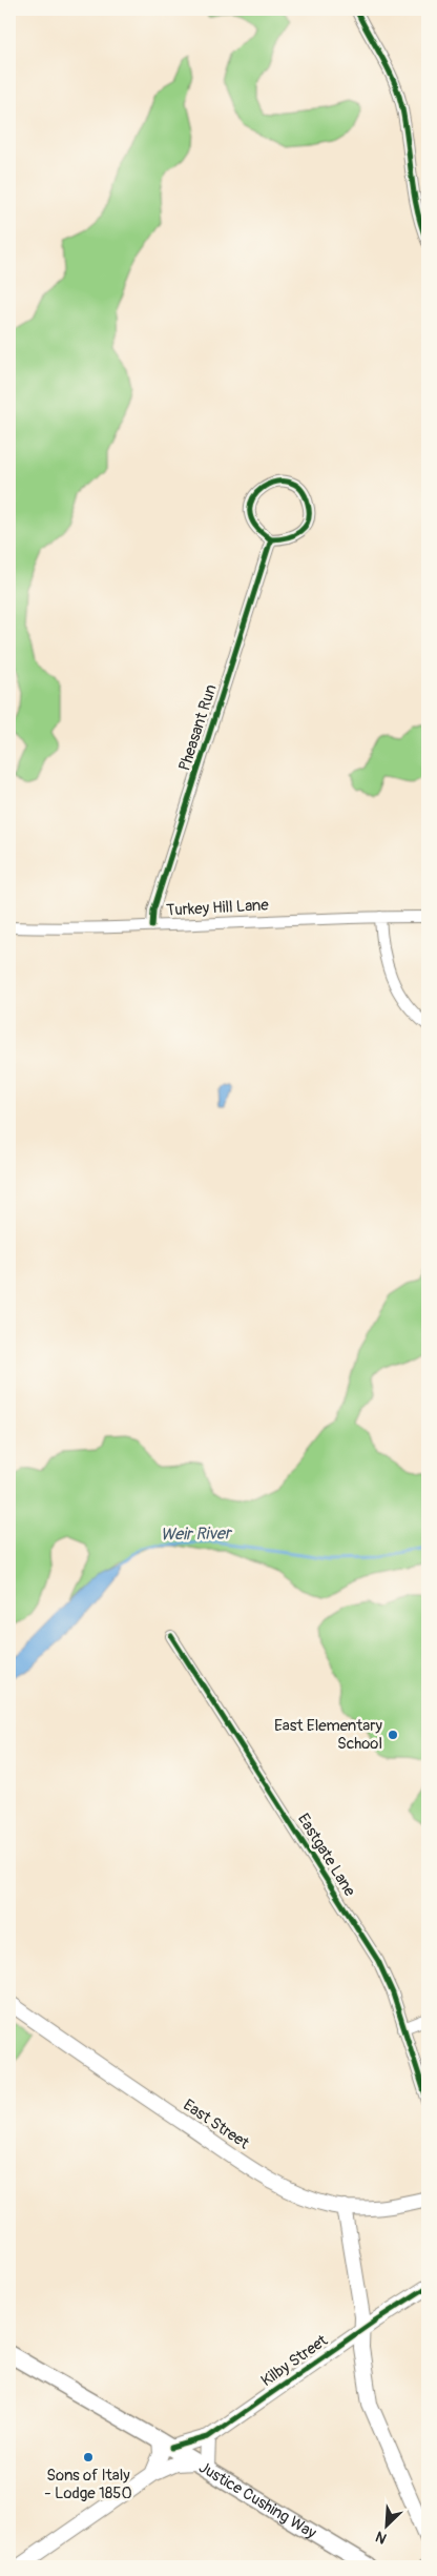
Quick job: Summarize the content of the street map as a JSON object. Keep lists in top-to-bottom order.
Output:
{
  "streets": {
    "main road": ["East Street", "Kilby Street", "Justice Cushing Way"],
    "street": ["Pheasant Run", "Turkey Hill Lane", "Eastgate Lane"]
  },
  "crossings": [
    ["Pheasant Run", "Turkey Hill Lane"],
    ["Kilby Street", "Justice Cushing Way"]
  ],
  "water": ["Weir River"],
  "places": ["East Elementary School", "Sons of Italy - Lodge 1850"],
  "north": "bottom left"
}
